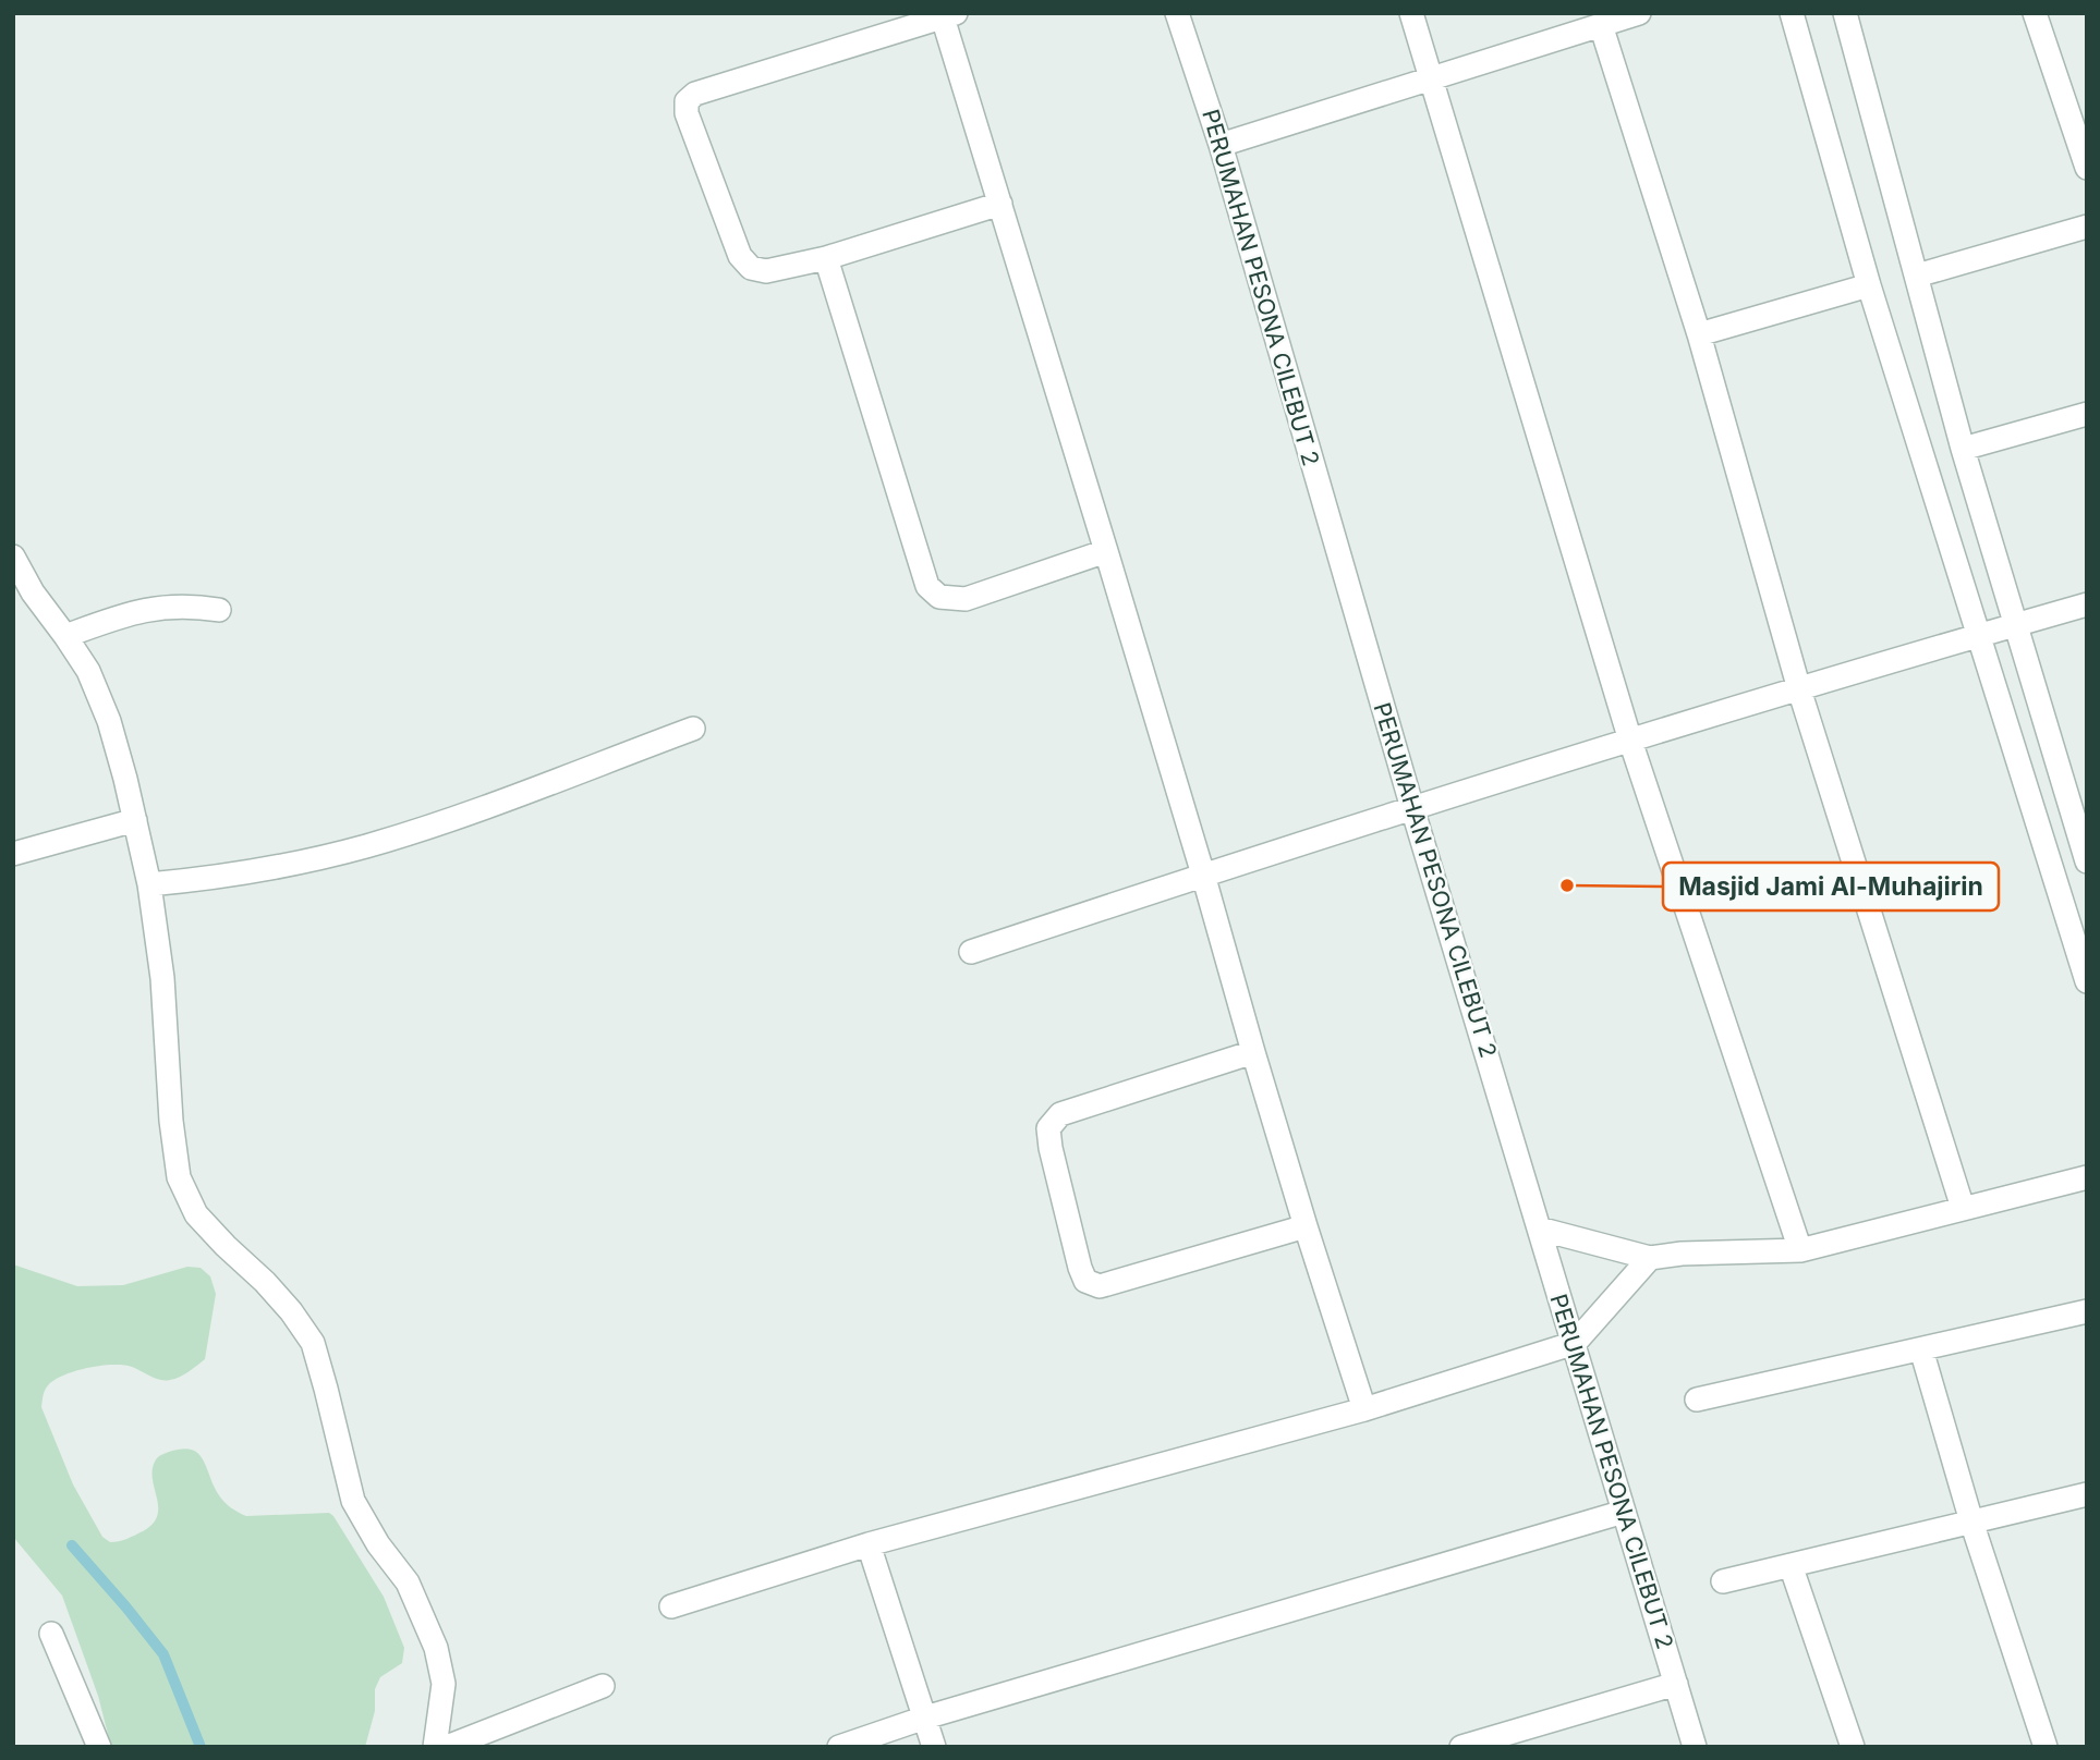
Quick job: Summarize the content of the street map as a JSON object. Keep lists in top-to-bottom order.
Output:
{
  "streets": {
    "street": ["PERUMAHAN PESONA CILEBUT 2"]
  },
  "places": ["Masjid Jami Al-Muhajirin"]
}
